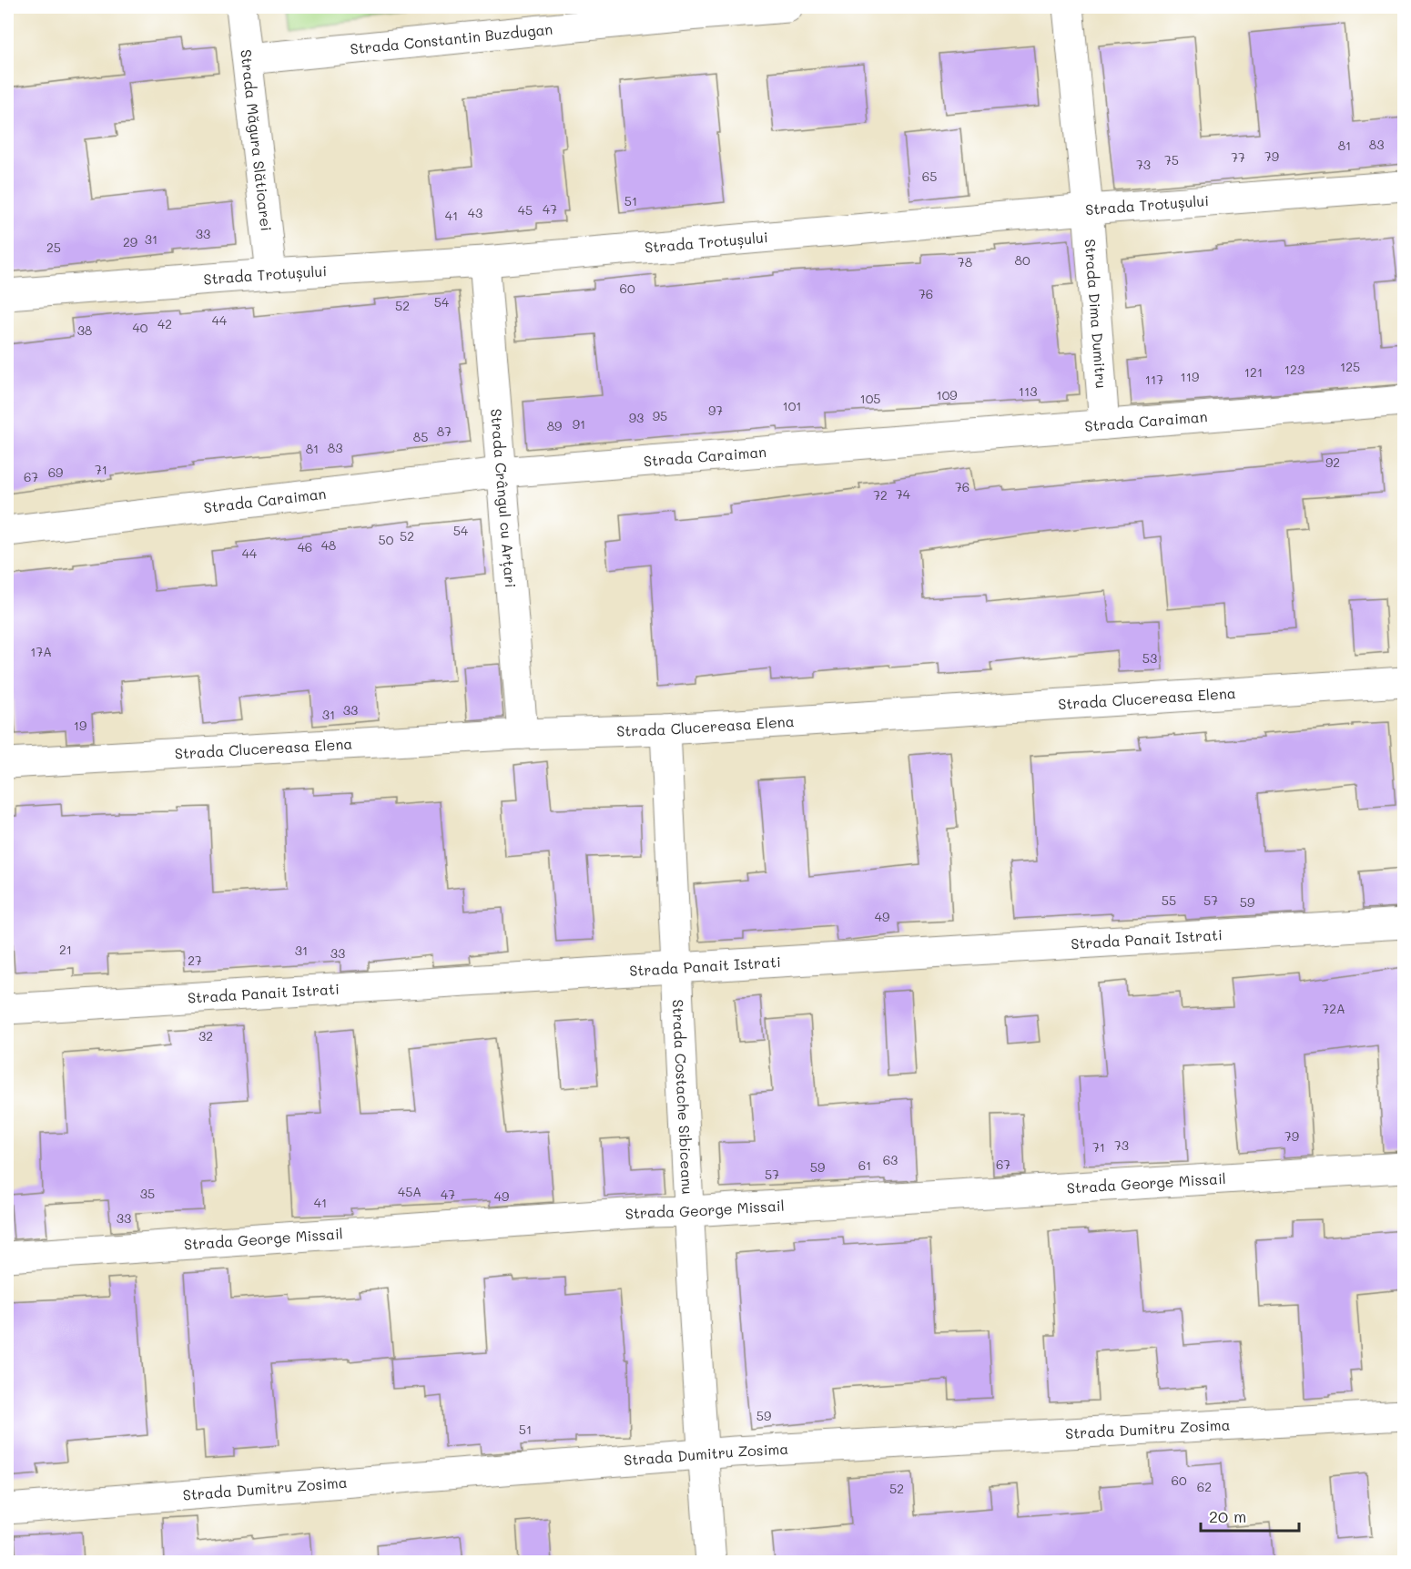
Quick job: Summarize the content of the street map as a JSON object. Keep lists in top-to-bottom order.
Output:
{
  "streets": {
    "street": [
      "Strada Constantin Buzdugan",
      "Strada Măgura Slătioarei",
      "Strada Trotușului",
      "Strada Dima Dumitru",
      "Strada Caraiman",
      "Strada Crângul cu Arțari",
      "Strada Clucereasa Elena",
      "Strada Panait Istrati",
      "Strada Costache Sibiceanu",
      "Strada George Missail",
      "Strada Dumitru Zosima"
    ]
  },
  "crossings": [
    ["Strada Constantin Buzdugan", "Strada Măgura Slătioarei"],
    ["Strada Măgura Slătioarei", "Strada Trotușului"],
    ["Strada Trotușului", "Strada Dima Dumitru"],
    ["Strada Trotușului", "Strada Crângul cu Arțari"],
    ["Strada Dima Dumitru", "Strada Caraiman"],
    ["Strada Caraiman", "Strada Crângul cu Arțari"],
    ["Strada Crângul cu Arțari", "Strada Clucereasa Elena"],
    ["Strada Clucereasa Elena", "Strada Costache Sibiceanu"],
    ["Strada Panait Istrati", "Strada Costache Sibiceanu"],
    ["Strada Costache Sibiceanu", "Strada George Missail"],
    ["Strada Costache Sibiceanu", "Strada Dumitru Zosima"]
  ],
  "house_numbers": [
    "83",
    "81",
    "79",
    "77",
    "75",
    "73",
    "65",
    "51",
    "47",
    "45",
    "43",
    "41",
    "33",
    "31",
    "29",
    "25",
    "80",
    "78",
    "60",
    "76",
    "54",
    "52",
    "44",
    "42",
    "40",
    "38",
    "125",
    "123",
    "121",
    "119",
    "117",
    "113",
    "109",
    "105",
    "101",
    "97",
    "95",
    "93",
    "91",
    "89",
    "87",
    "85",
    "83",
    "81",
    "92",
    "71",
    "69",
    "67",
    "76",
    "74",
    "72",
    "54",
    "52",
    "50",
    "48",
    "46",
    "44",
    "17A",
    "53",
    "33",
    "31",
    "19",
    "55",
    "57",
    "59",
    "49",
    "21",
    "31",
    "33",
    "27",
    "72A",
    "32",
    "79",
    "73",
    "71",
    "63",
    "67",
    "61",
    "59",
    "57",
    "45A",
    "35",
    "47",
    "49",
    "41",
    "33",
    "59",
    "51",
    "60",
    "62",
    "52"
  ],
  "scale_bar": "20 m"
}
